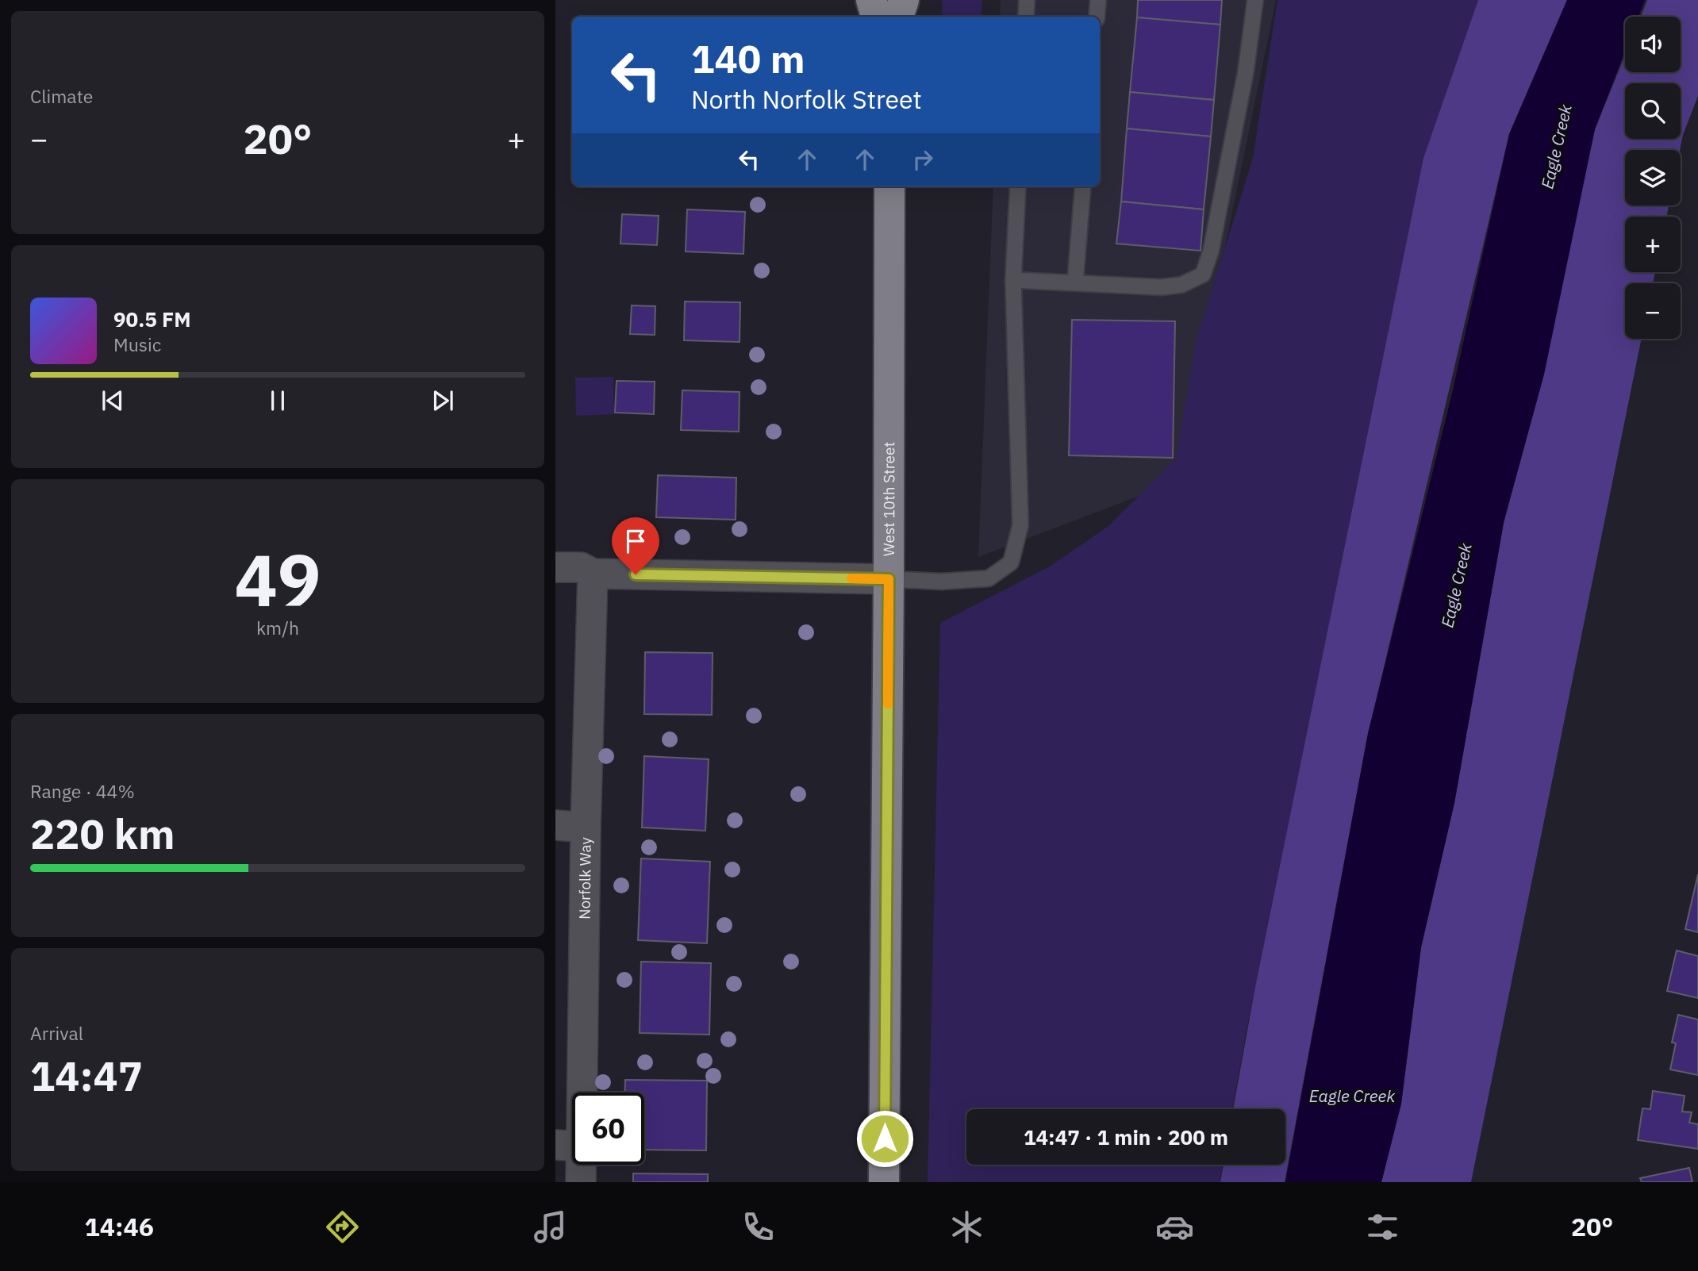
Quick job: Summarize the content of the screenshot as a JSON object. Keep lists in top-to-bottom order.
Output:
{
  "streets": {
    "main road": ["West 10th Street"],
    "street": ["Norfolk Way"]
  },
  "water": ["Eagle Creek"],
  "page": {
    "tile": [
      "Climate",
      ["49", "km/h"],
      ["Range · 44%", "220 km"],
      ["Arrival", "14:47"]
    ],
    "map_buttons": ["+", "−"],
    "turn": ["140 m", "North Norfolk Street"],
    "heat": ["−", "20°", "+"],
    "song": ["90.5 FM", "Music"],
    "limit": "60",
    "trip": "14:47 · 1 min · 200 m",
    "tabs": ["14:46", "20°"]
  }
}
